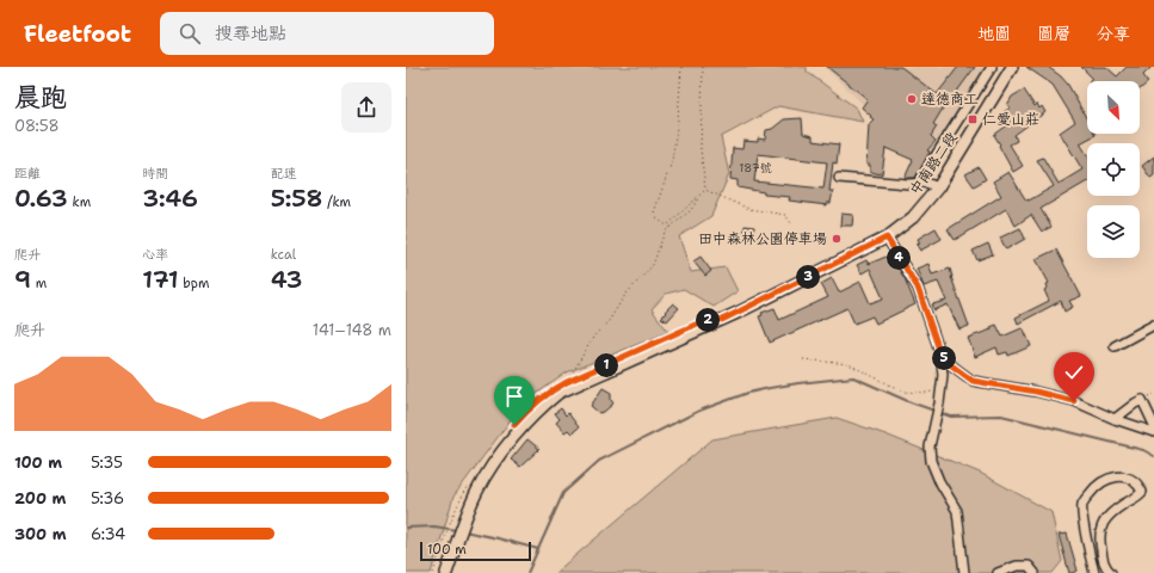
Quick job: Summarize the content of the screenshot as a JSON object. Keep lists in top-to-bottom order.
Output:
{
  "streets": {
    "main road": ["中南路二段"]
  },
  "places": {
    "other": ["達德商工", "田中森林公園停車場"],
    "transit": ["仁愛山莊"]
  },
  "house_numbers": ["187號"],
  "scale_bar": "100 m",
  "north": "bottom right",
  "page": {
    "header": "Fleetfoot",
    "search": "搜尋地點",
    "nav": ["地圖", "圖層", "分享"],
    "heading": ["晨跑", "08:58"],
    "stats": [
      ["距離", "0.63 km"],
      ["時間", "3:46"],
      ["配速", "5:58 /km"],
      ["爬升", "9 m"],
      ["心率", "171 bpm"],
      ["kcal", "43"]
    ],
    "pins": [
      "4",
      "3",
      "2",
      "5",
      "1"
    ],
    "chart": ["爬升", "141–148 m"],
    "list": [
      {
        "name": "100 m",
        "note": "5:35"
      },
      {
        "name": "200 m",
        "note": "5:36"
      },
      {
        "name": "300 m",
        "note": "6:34"
      }
    ],
    "scale": "100 m"
  }
}
